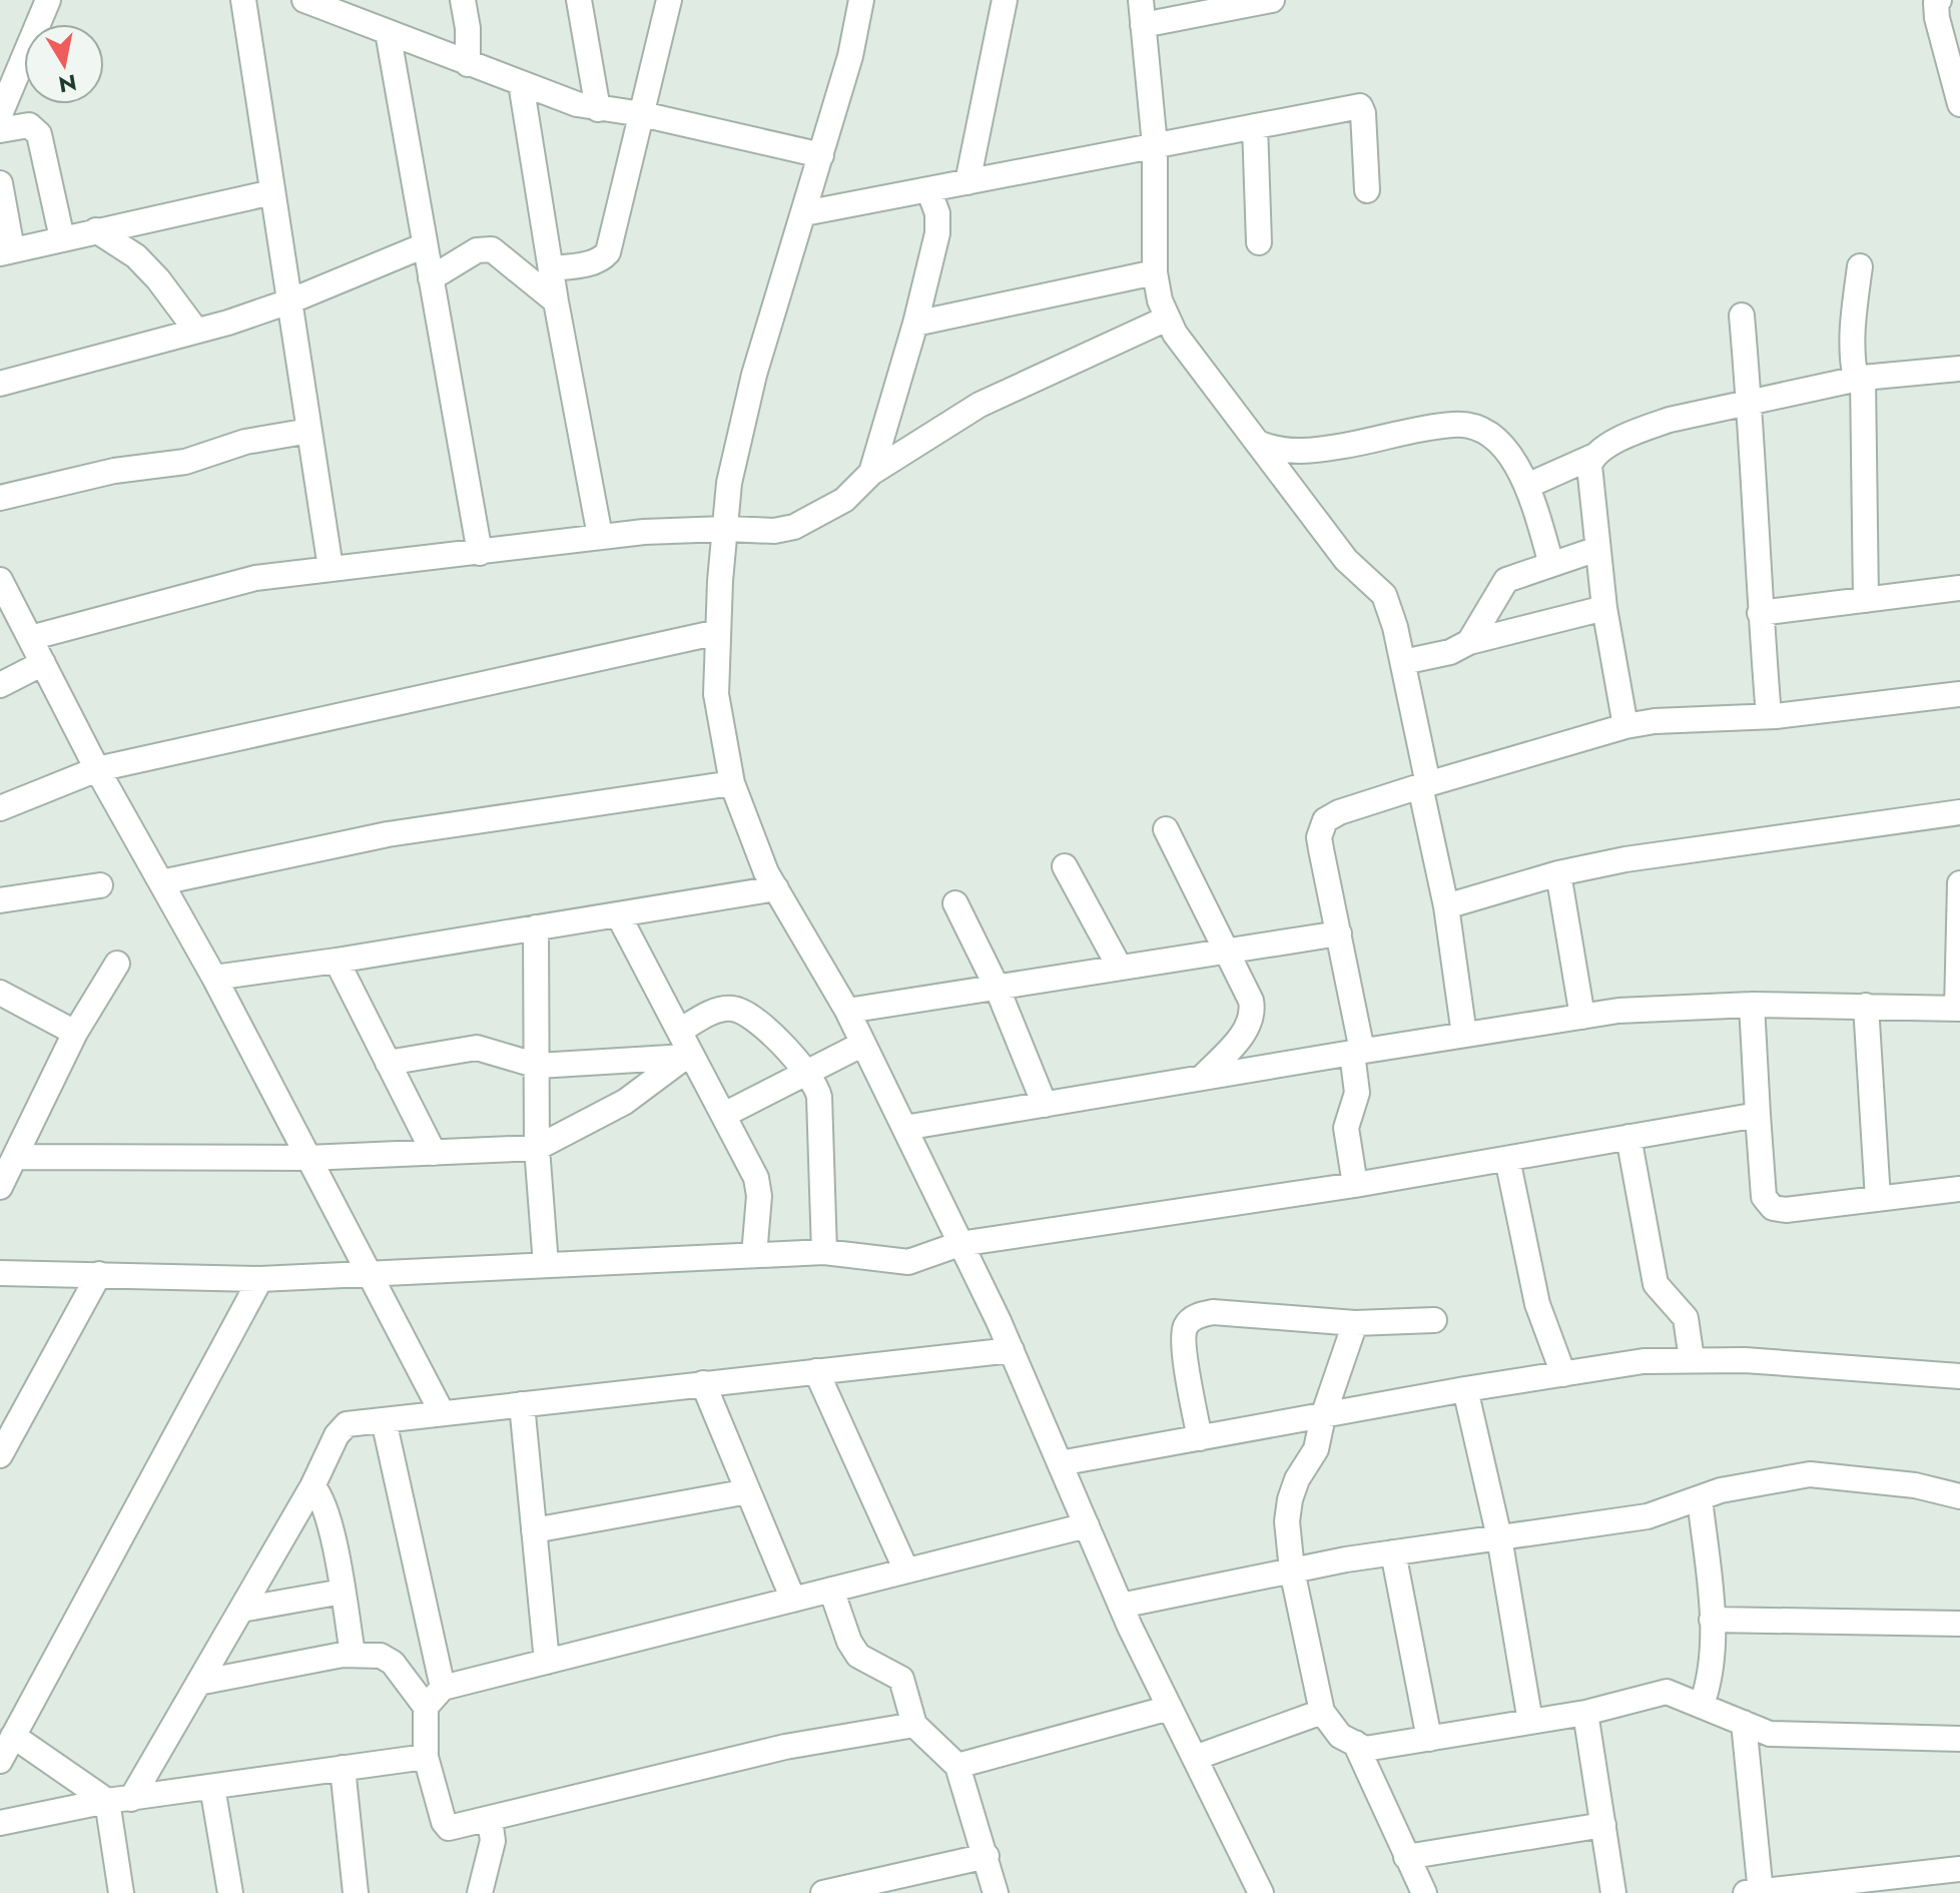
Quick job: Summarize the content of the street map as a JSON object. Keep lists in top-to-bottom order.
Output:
{
  "north": "bottom"
}
